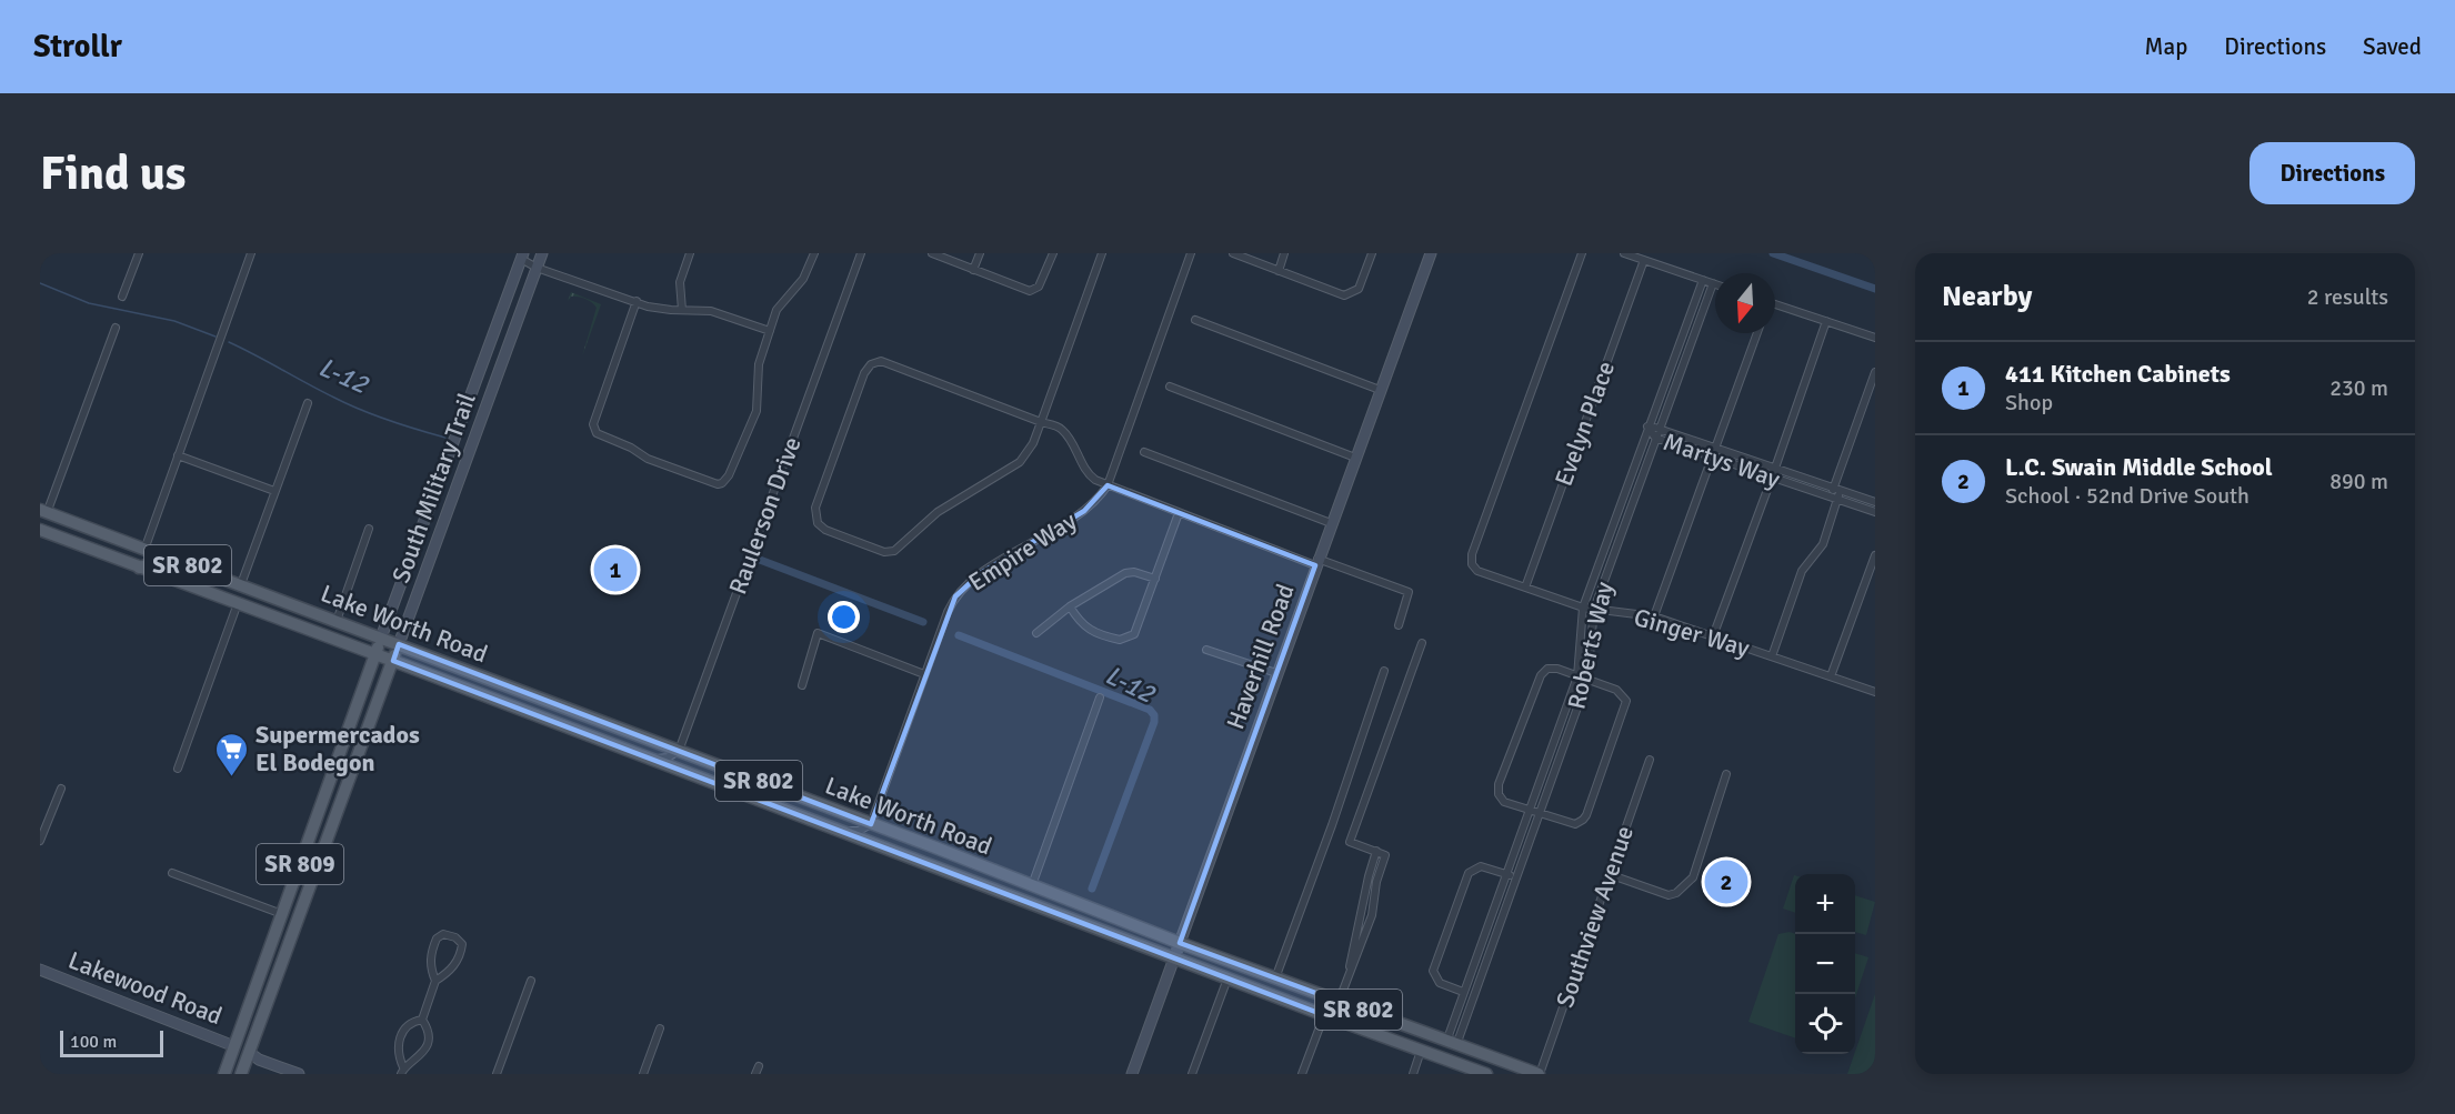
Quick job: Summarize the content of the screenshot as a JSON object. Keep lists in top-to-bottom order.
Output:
{
  "streets": {
    "main road": [
      "South Military Trail",
      "SR 802",
      "Lake Worth Road",
      "SR 809"
    ],
    "street": [
      "Evelyn Place",
      "Martys Way",
      "Raulerson Drive",
      "Empire Way",
      "Ginger Way",
      "Roberts Way",
      "Haverhill Road",
      "Southview Avenue",
      "Lakewood Road"
    ]
  },
  "crossings": [
    ["Evelyn Place", "Ginger Way"],
    ["Martys Way", "Roberts Way"],
    ["South Military Trail", "Lake Worth Road"],
    ["South Military Trail", "Lakewood Road"],
    ["Raulerson Drive", "Lake Worth Road"],
    ["Empire Way", "Lake Worth Road"],
    ["Lake Worth Road", "Roberts Way"],
    ["Lake Worth Road", "Haverhill Road"],
    ["Lake Worth Road", "Southview Avenue"],
    ["Ginger Way", "Roberts Way"]
  ],
  "water": ["L-12"],
  "places": {
    "supermarket": ["Supermercados El Bodegon"]
  },
  "scale_bar": "100 m",
  "north": "bottom",
  "page": {
    "header": "Strollr",
    "nav": ["Map", "Directions", "Saved"],
    "buttons": "Directions",
    "title": "Find us",
    "heading": ["Nearby", "2 results"],
    "list": [
      {
        "mark": "1",
        "name": "411 Kitchen Cabinets",
        "note": "Shop",
        "value": "230 m"
      },
      {
        "mark": "2",
        "name": "L.C. Swain Middle School",
        "note": "School · 52nd Drive South",
        "value": "890 m"
      }
    ],
    "pins": ["1", "2"],
    "map_buttons": ["+", "−"],
    "scale": "100 m"
  }
}
